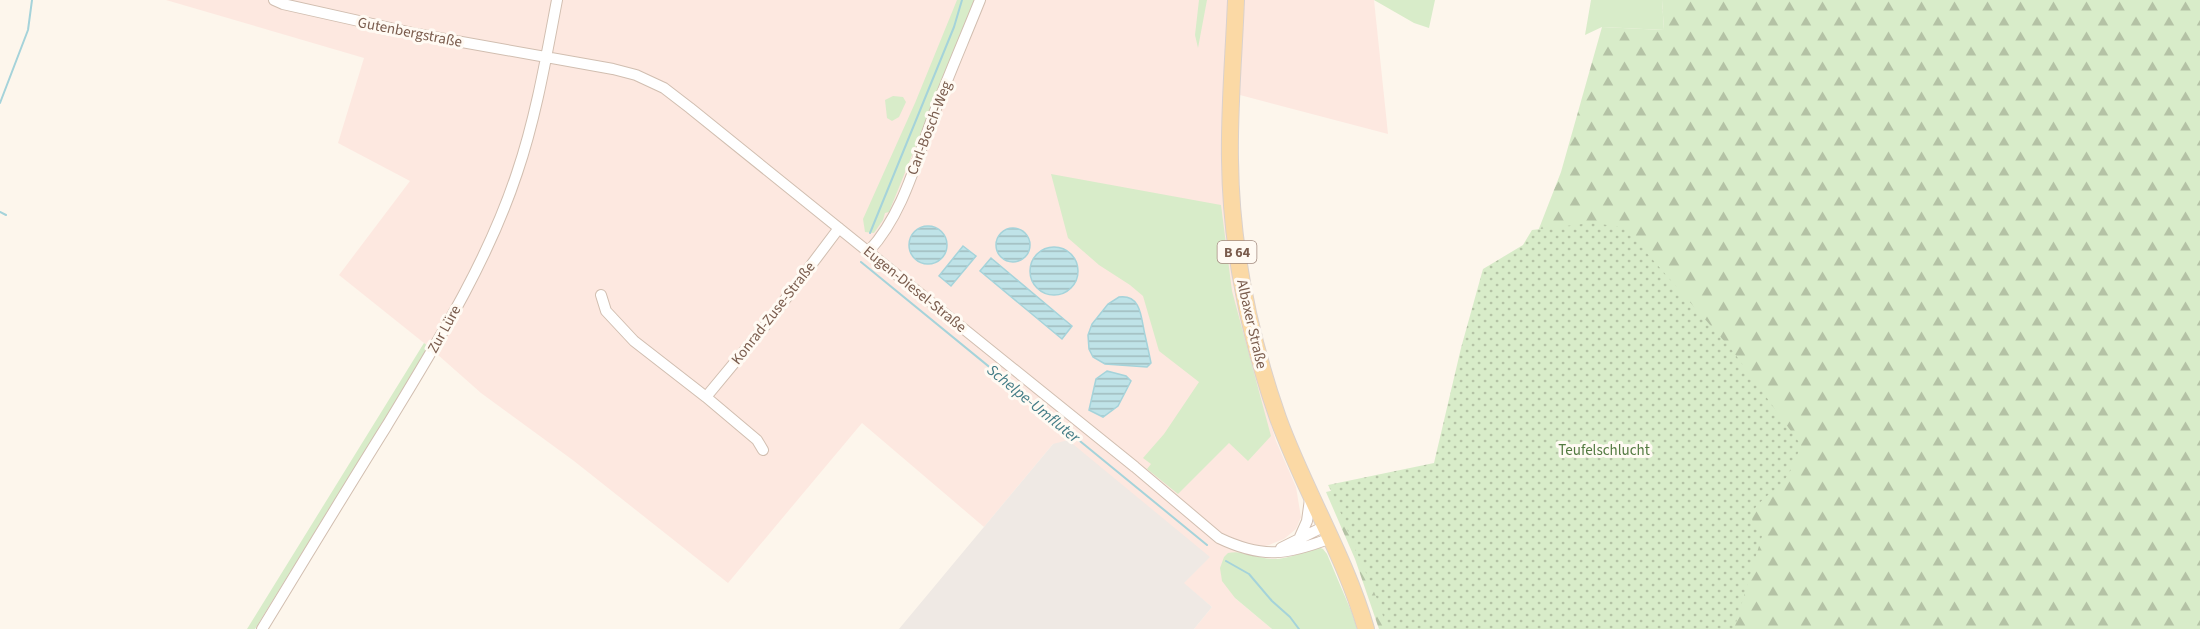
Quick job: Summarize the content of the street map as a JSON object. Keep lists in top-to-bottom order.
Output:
{
  "streets": {
    "main road": ["B 64", "Albaxer Straße"],
    "street": [
      "Gutenbergstraße",
      "Carl-Bosch-Weg",
      "Eugen-Diesel-Straße",
      "Konrad-Zuse-Straße",
      "Zur Lüre"
    ]
  },
  "crossings": [
    ["Gutenbergstraße", "Eugen-Diesel-Straße"],
    ["Gutenbergstraße", "Zur Lüre"],
    ["Carl-Bosch-Weg", "Eugen-Diesel-Straße"],
    ["Eugen-Diesel-Straße", "Konrad-Zuse-Straße"],
    ["Eugen-Diesel-Straße", "Albaxer Straße"],
    ["Eugen-Diesel-Straße", "Zur Lüre"]
  ],
  "water": ["Schelpe-Umfluter"],
  "parks": ["Teufelschlucht"]
}
